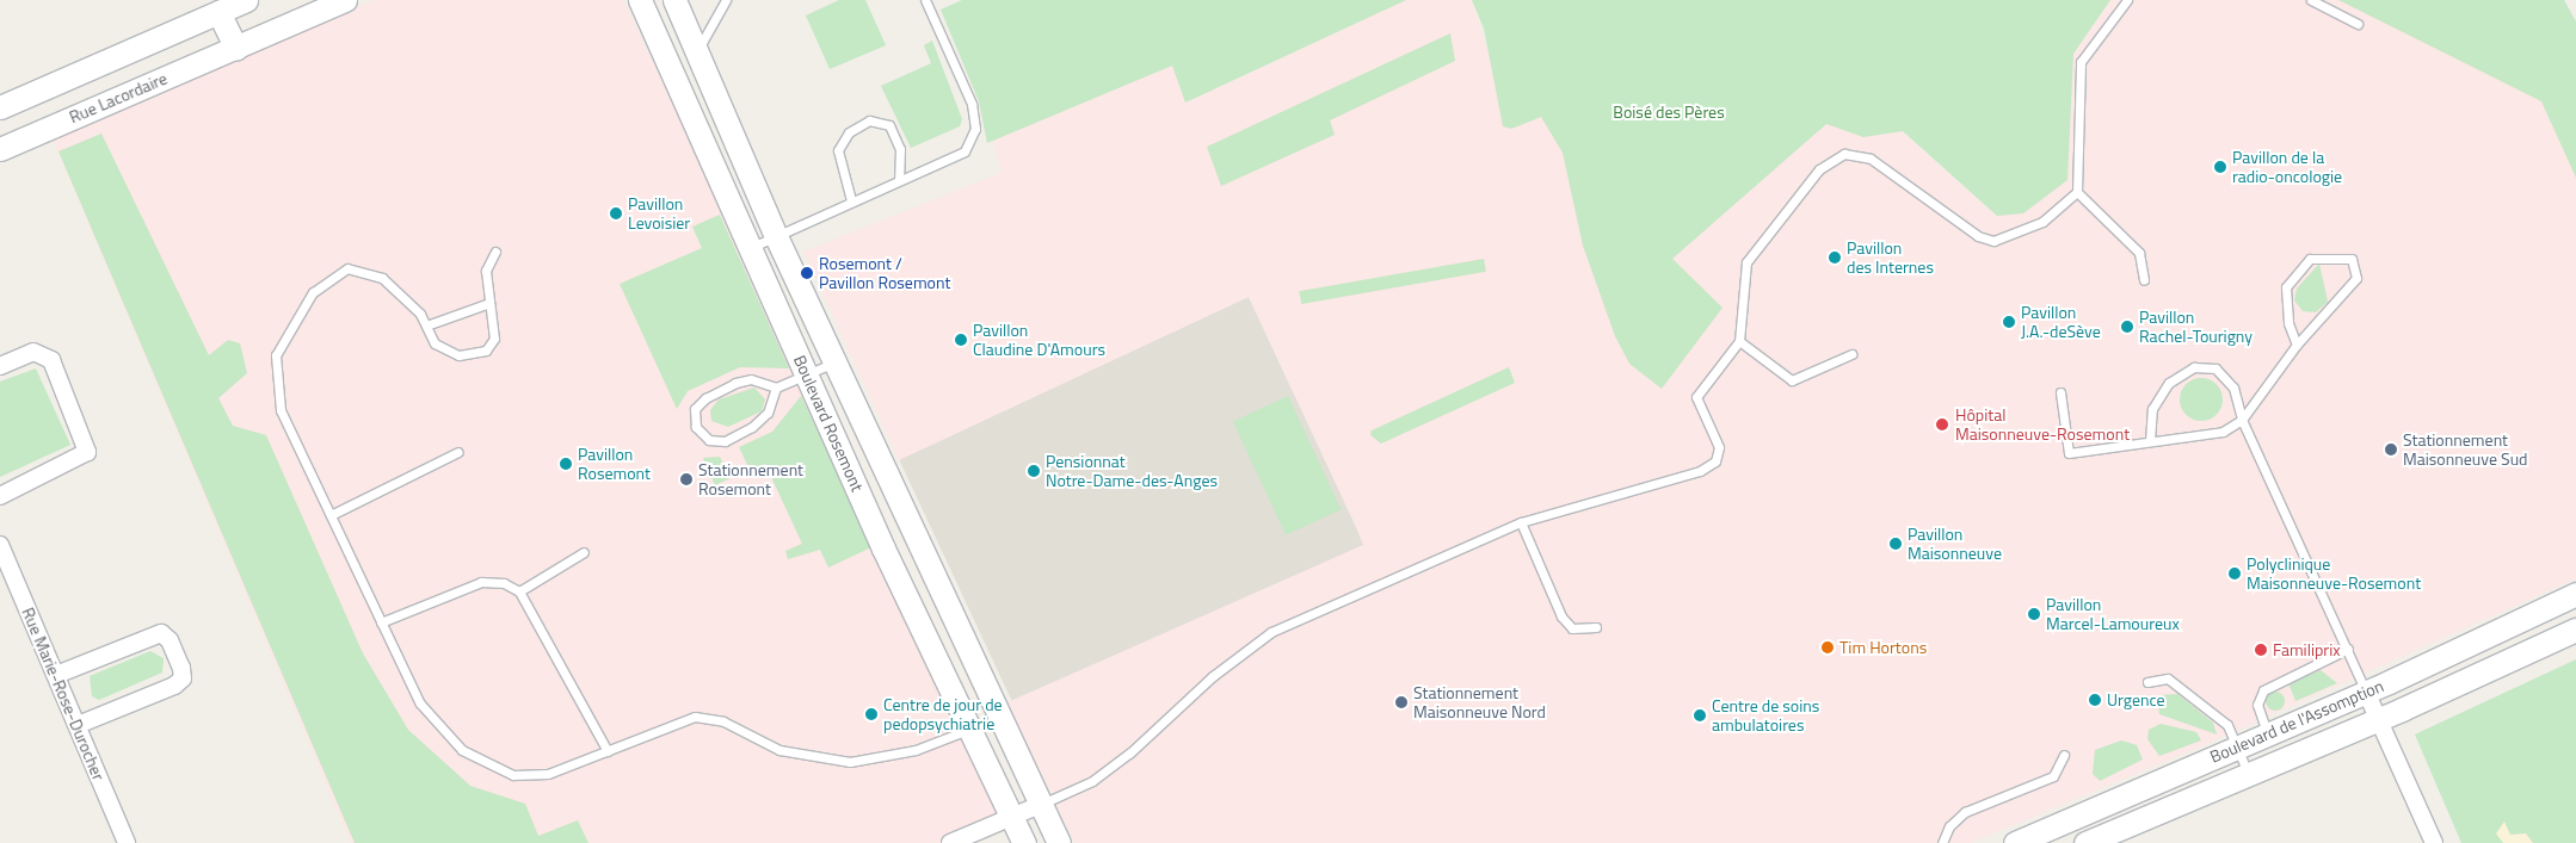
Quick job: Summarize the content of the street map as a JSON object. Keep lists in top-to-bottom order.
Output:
{
  "streets": {
    "main road": ["Rue Lacordaire", "Boulevard Rosemont", "Boulevard de l'Assomption"],
    "street": ["Rue Marie-Rose-Durocher"]
  },
  "parks": ["Boisé des Pères"],
  "places": [
    "Pavillon de la radio-oncologie",
    "Pavillon Levoisier",
    "Pavillon des Internes",
    "Rosemont / Pavillon Rosemont",
    "Pavillon J.A.-deSève",
    "Pavillon Rachel-Tourigny",
    "Pavillon Claudine D'Amours",
    "Hôpital Maisonneuve-Rosemont",
    "Stationnement Maisonneuve Sud",
    "Pavillon Rosemont",
    "Pensionnat Notre-Dame-des-Anges",
    "Stationnement Rosemont",
    "Pavillon Maisonneuve",
    "Polyclinique Maisonneuve-Rosemont",
    "Pavillon Marcel-Lamoureux",
    "Tim Hortons",
    "Familiprix",
    "Urgence",
    "Stationnement Maisonneuve Nord",
    "Centre de jour de pedopsychiatrie",
    "Centre de soins ambulatoires"
  ]
}
